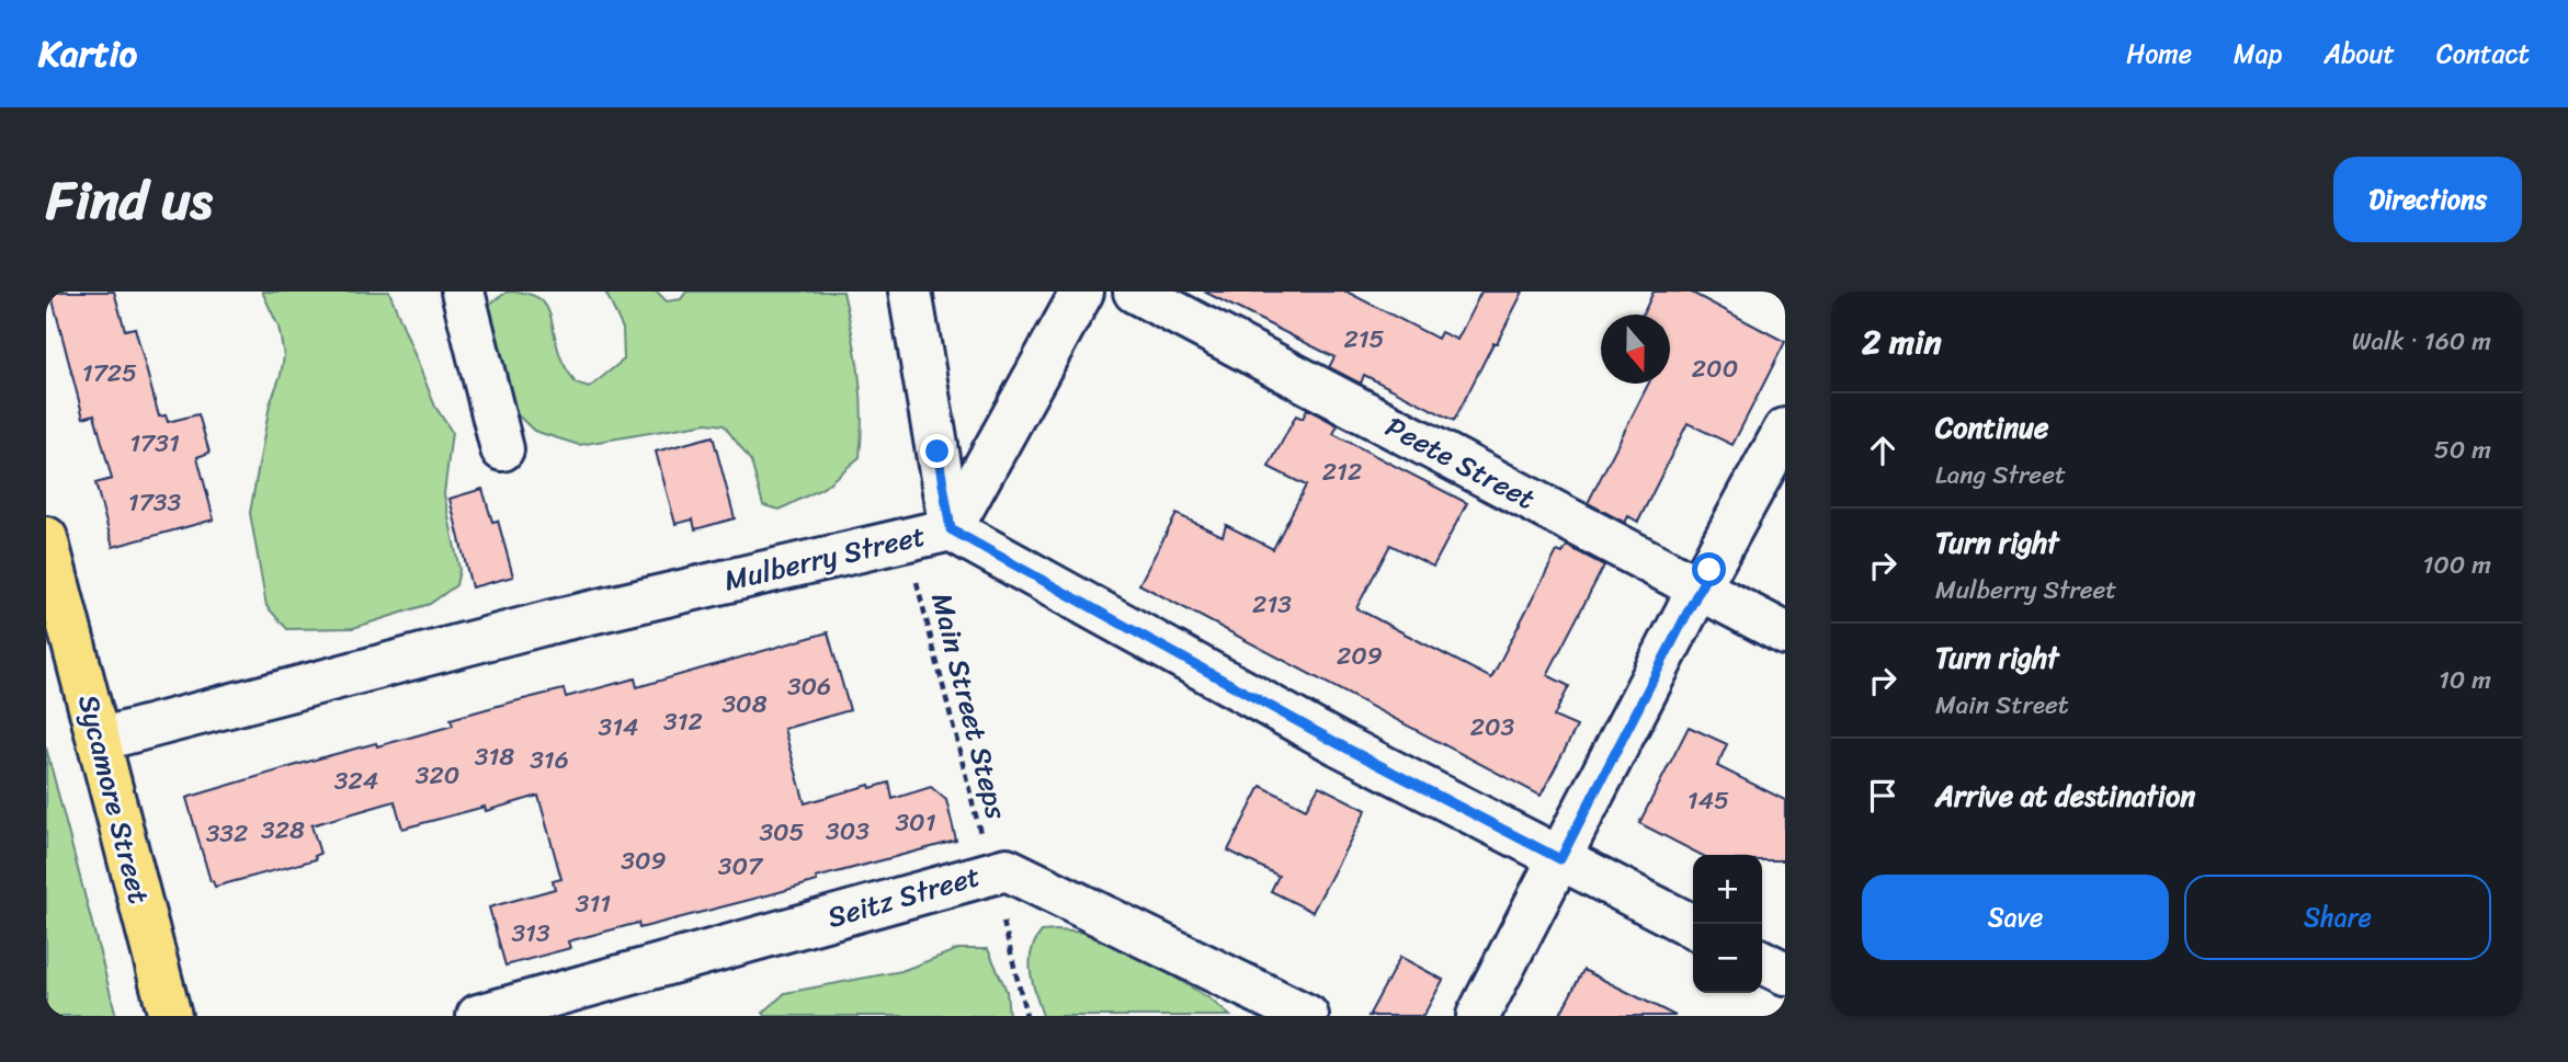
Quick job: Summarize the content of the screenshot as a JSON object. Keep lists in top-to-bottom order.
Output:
{
  "streets": {
    "main road": ["Sycamore Street"],
    "street": ["Peete Street", "Mulberry Street", "Seitz Street"],
    "path": ["Main Street Steps"]
  },
  "crossings": [
    ["Mulberry Street", "Sycamore Street"]
  ],
  "house_numbers": [
    "215",
    "200",
    "1725",
    "1731",
    "212",
    "1733",
    "213",
    "209",
    "306",
    "308",
    "312",
    "314",
    "203",
    "318",
    "316",
    "320",
    "324",
    "145",
    "301",
    "328",
    "303",
    "305",
    "332",
    "309",
    "307",
    "311",
    "313"
  ],
  "north": "bottom",
  "page": {
    "header": "Kartio",
    "nav": [
      "Home",
      "Map",
      "About",
      "Contact"
    ],
    "title": "Find us",
    "buttons": [
      "Directions",
      ["Save", "Share"]
    ],
    "heading": ["2 min", "Walk · 160 m"],
    "list": [
      ["Continue", "Lang Street", "50 m"],
      ["Turn right", "Mulberry Street", "100 m"],
      ["Turn right", "Main Street", "10 m"],
      "Arrive at destination"
    ],
    "map_buttons": ["+", "−"]
  }
}
